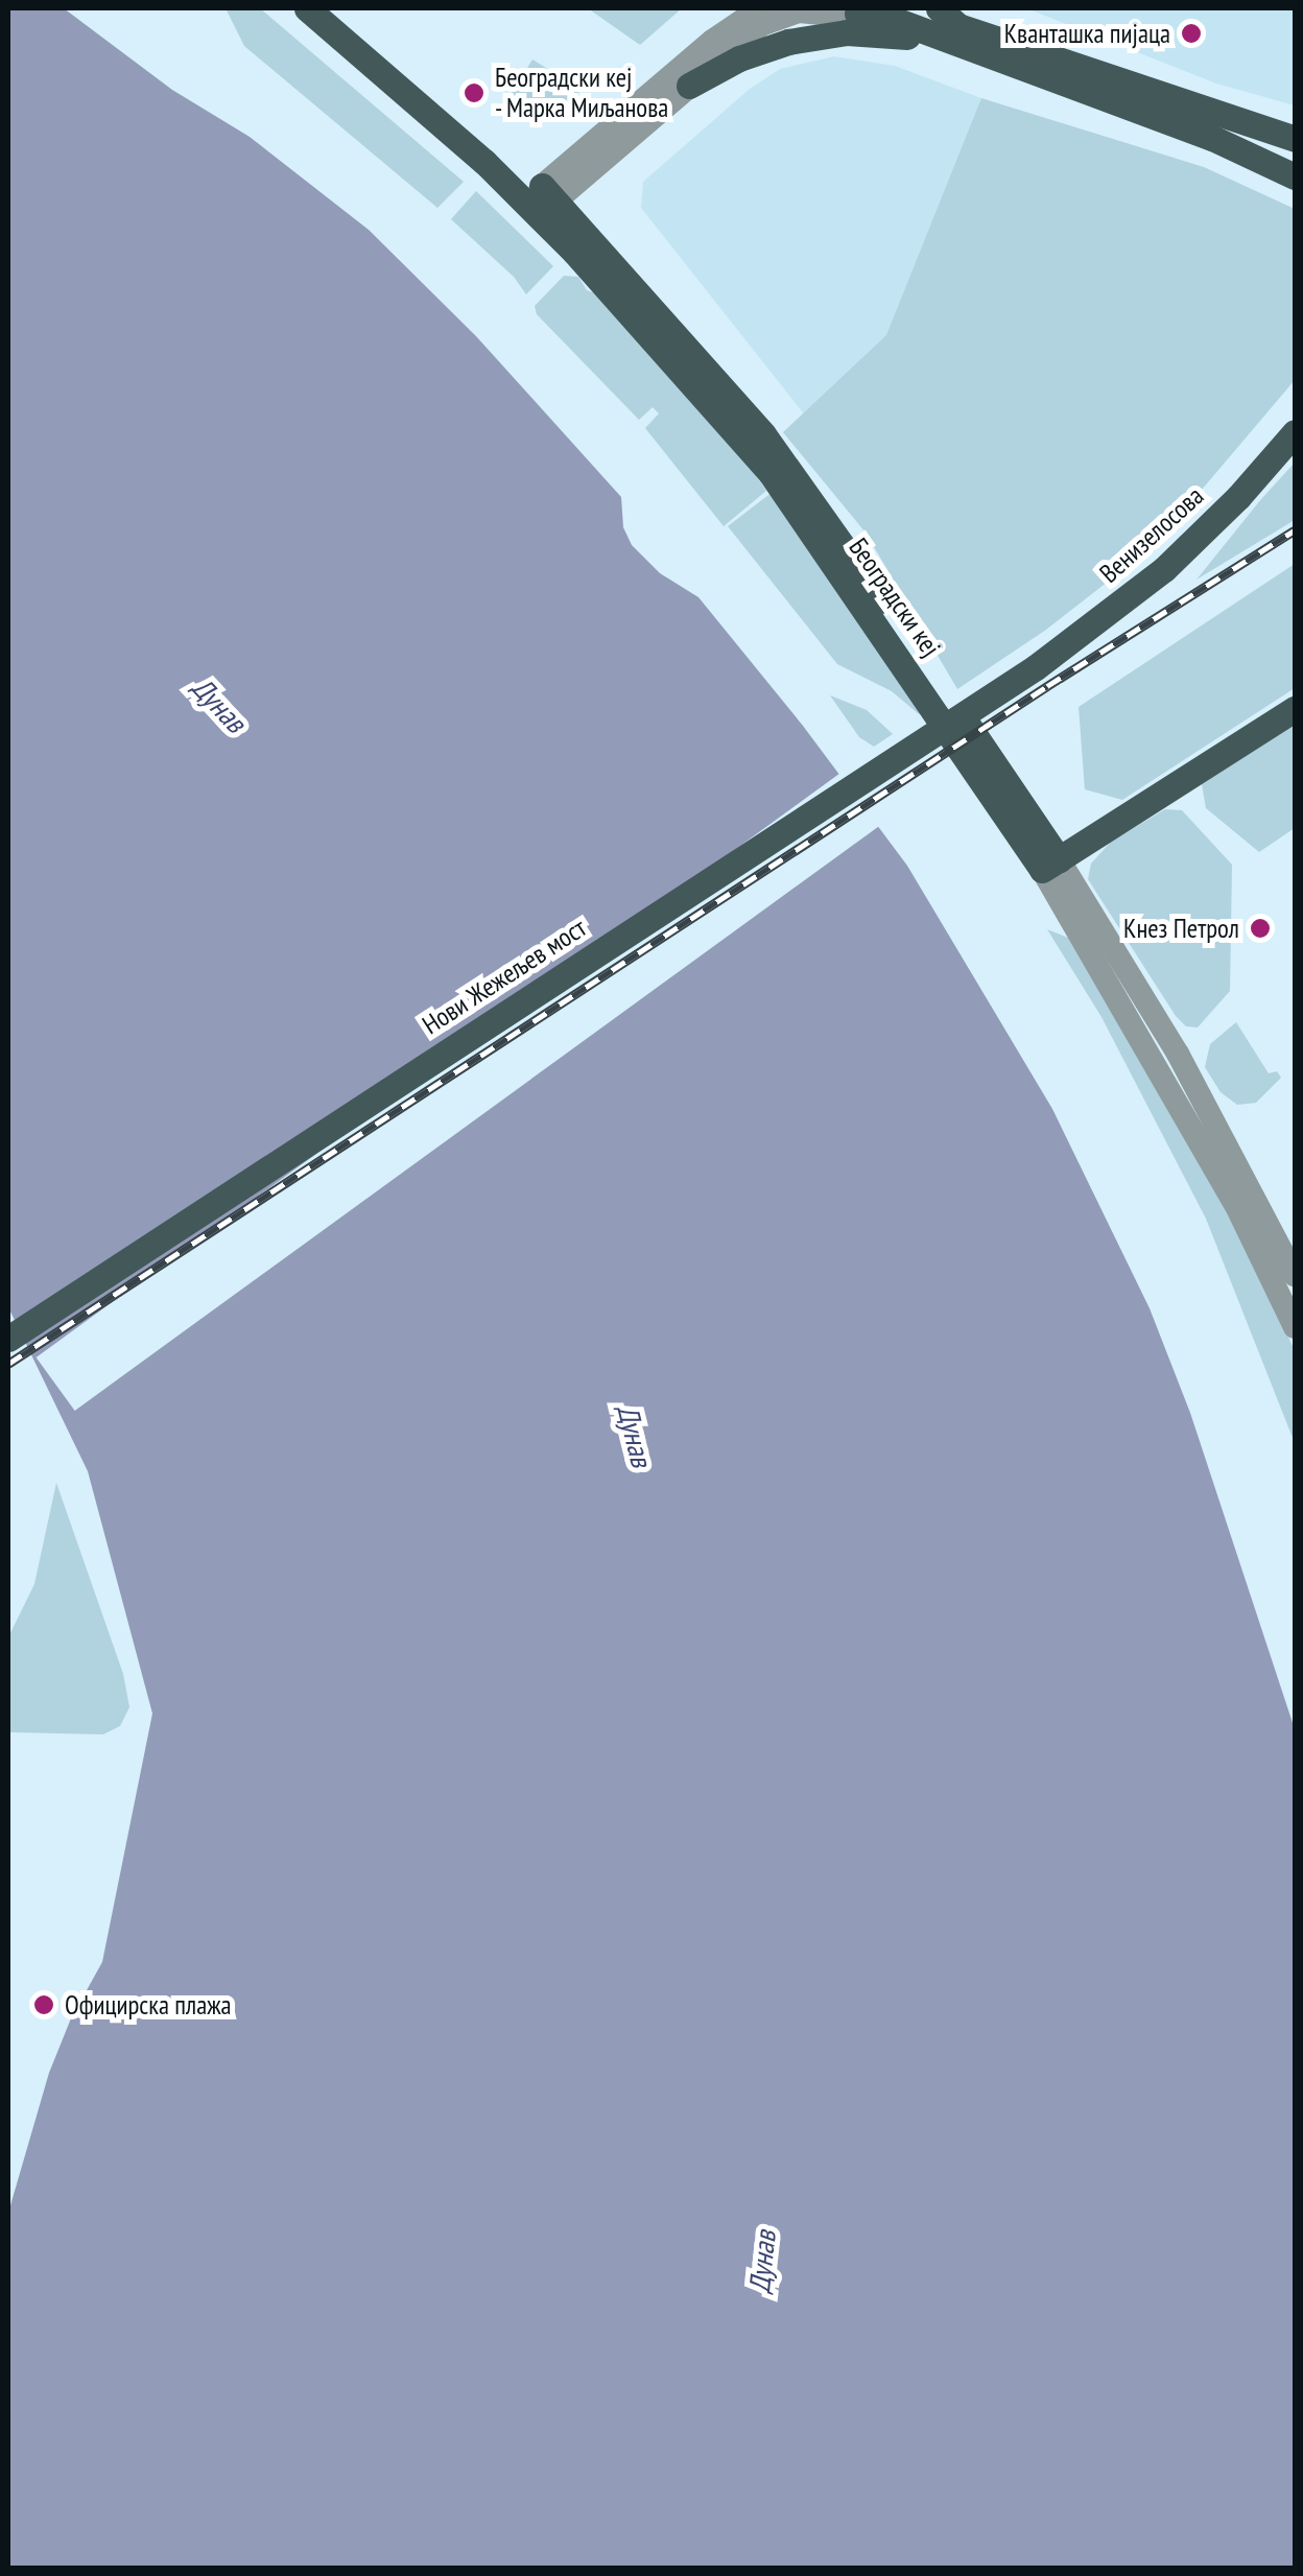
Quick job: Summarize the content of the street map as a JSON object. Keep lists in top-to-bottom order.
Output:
{
  "streets": {
    "main road": ["Венизелосова", "Београдски кеј", "Нови Жежељев мост"]
  },
  "crossings": [
    ["Венизелосова", "Нови Жежељев мост"]
  ],
  "water": ["Дунав"],
  "places": [
    "Кванташка пијаца",
    "Београдски кеј - Марка Миљанова",
    "Кнез Петрол",
    "Официрска плажа"
  ]
}
